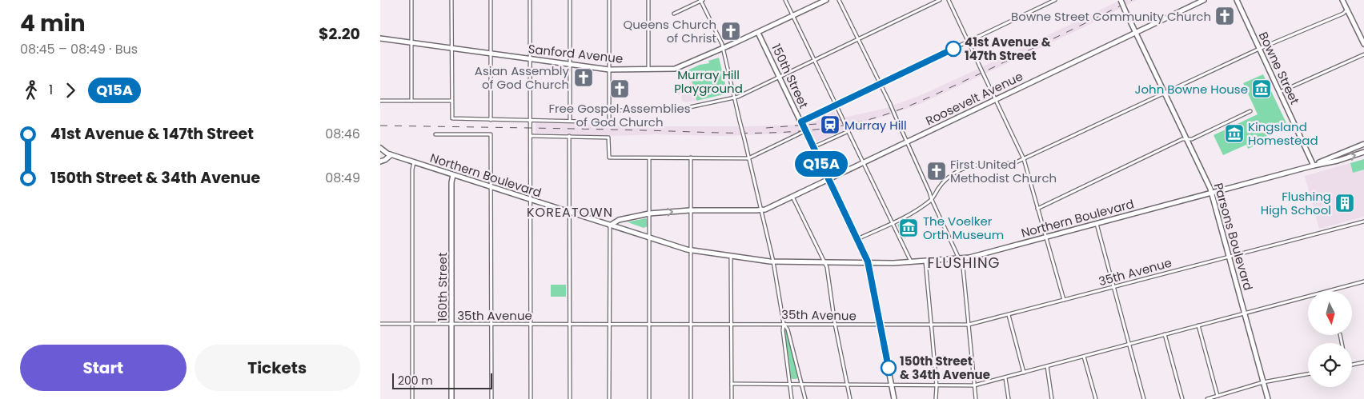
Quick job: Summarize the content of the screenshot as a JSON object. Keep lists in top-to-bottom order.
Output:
{
  "streets": {
    "street": [
      "Sanford Avenue",
      "Bowne Street",
      "150th Street",
      "Roosevelt Avenue",
      "Northern Boulevard",
      "Parsons Boulevard",
      "35th Avenue",
      "160th Street"
    ]
  },
  "crossings": [
    ["Sanford Avenue", "150th Street"],
    ["Bowne Street", "Northern Boulevard"],
    ["150th Street", "Roosevelt Avenue"],
    ["150th Street", "Northern Boulevard"],
    ["150th Street", "35th Avenue"],
    ["Roosevelt Avenue", "Northern Boulevard"],
    ["Roosevelt Avenue", "Parsons Boulevard"],
    ["Northern Boulevard", "Parsons Boulevard"],
    ["Northern Boulevard", "160th Street"],
    ["Parsons Boulevard", "35th Avenue"],
    ["35th Avenue", "160th Street"]
  ],
  "districts": ["KOREATOWN", "FLUSHING"],
  "parks": ["Murray Hill Playground"],
  "places": {
    "church": [
      "Bowne Street Community Church",
      "Queens Church of Christ",
      "Asian Assembly of God Church",
      "Free Gospel Assemblies of God Church",
      "First United Methodist Church"
    ],
    "other": ["41st Avenue & 147th Street", "150th Street & 34th Avenue"],
    "museum": ["John Bowne House", "Kingsland Homestead", "The Voelker Orth Museum"],
    "station": ["Murray Hill"],
    "building": ["Flushing High School"]
  },
  "lines": ["bus line Q15A"],
  "scale_bar": "200 m",
  "north": "bottom",
  "page": {
    "heading": ["4 min", "08:45 – 08:49 · Bus", "$2.20"],
    "on_map": "Q15A",
    "legs": ["1", "Q15A"],
    "list": [
      {
        "name": "41st Avenue & 147th Street",
        "value": "08:46"
      },
      {
        "name": "150th Street & 34th Avenue",
        "value": "08:49"
      }
    ],
    "buttons": ["Start", "Tickets"],
    "scale": "200 m"
  }
}
